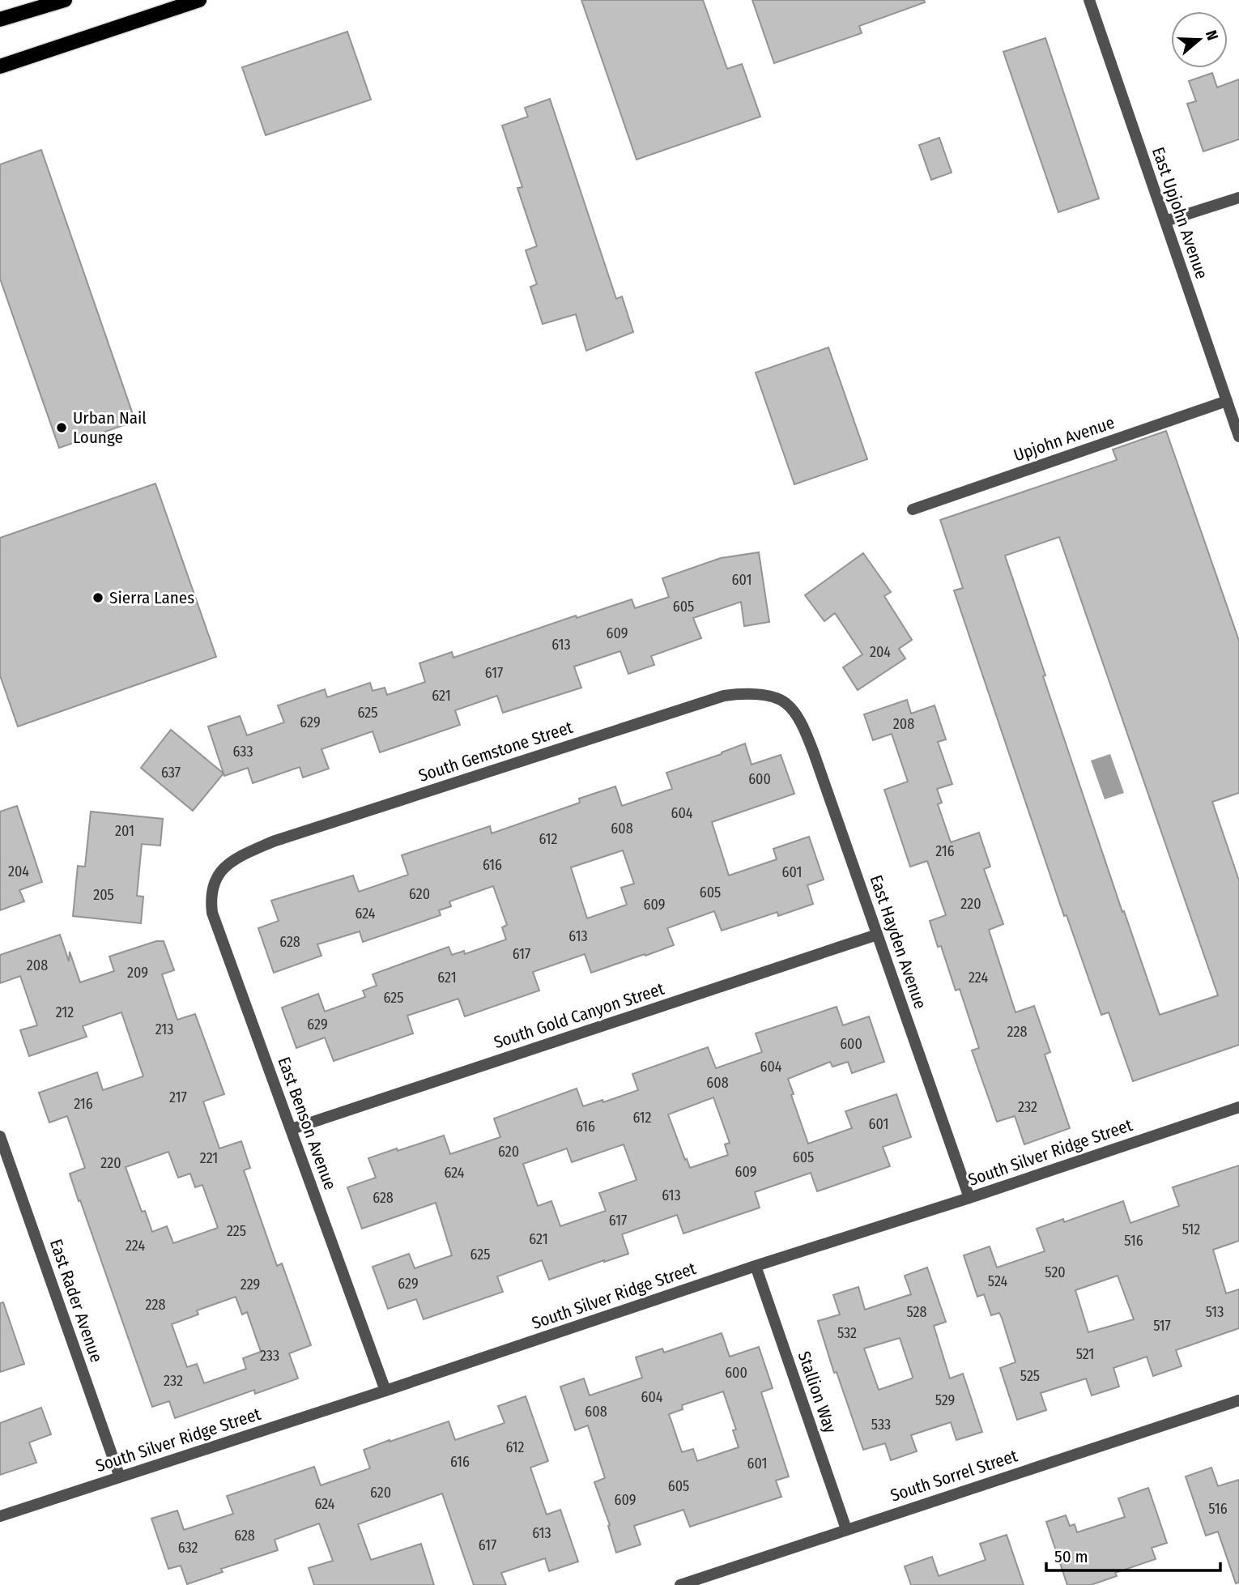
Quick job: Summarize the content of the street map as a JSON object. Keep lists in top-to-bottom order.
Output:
{
  "streets": {
    "street": [
      "East Upjohn Avenue",
      "Upjohn Avenue",
      "South Gemstone Street",
      "East Hayden Avenue",
      "South Gold Canyon Street",
      "East Benson Avenue",
      "South Silver Ridge Street",
      "East Rader Avenue",
      "Stallion Way",
      "South Sorrel Street"
    ]
  },
  "crossings": [
    ["East Upjohn Avenue", "Upjohn Avenue"],
    ["South Gemstone Street", "East Hayden Avenue"],
    ["South Gemstone Street", "East Benson Avenue"],
    ["East Hayden Avenue", "South Gold Canyon Street"],
    ["East Hayden Avenue", "South Silver Ridge Street"],
    ["South Gold Canyon Street", "East Benson Avenue"],
    ["East Benson Avenue", "South Silver Ridge Street"],
    ["South Silver Ridge Street", "East Rader Avenue"],
    ["South Silver Ridge Street", "Stallion Way"],
    ["Stallion Way", "South Sorrel Street"]
  ],
  "places": ["Urban Nail Lounge", "Sierra Lanes"],
  "house_numbers": [
    "601",
    "605",
    "609",
    "613",
    "204",
    "617",
    "621",
    "625",
    "629",
    "208",
    "633",
    "637",
    "600",
    "604",
    "608",
    "201",
    "612",
    "216",
    "616",
    "204",
    "601",
    "605",
    "620",
    "205",
    "220",
    "609",
    "624",
    "613",
    "628",
    "617",
    "208",
    "209",
    "621",
    "224",
    "625",
    "212",
    "629",
    "213",
    "228",
    "600",
    "604",
    "608",
    "217",
    "216",
    "232",
    "612",
    "601",
    "616",
    "620",
    "605",
    "221",
    "220",
    "609",
    "624",
    "613",
    "628",
    "617",
    "512",
    "225",
    "621",
    "516",
    "224",
    "625",
    "520",
    "524",
    "629",
    "229",
    "228",
    "528",
    "513",
    "517",
    "532",
    "521",
    "233",
    "600",
    "525",
    "232",
    "604",
    "529",
    "608",
    "533",
    "612",
    "616",
    "601",
    "605",
    "620",
    "609",
    "624",
    "516",
    "613",
    "628",
    "617",
    "632"
  ],
  "scale_bar": "50 m",
  "north": "right"
}
